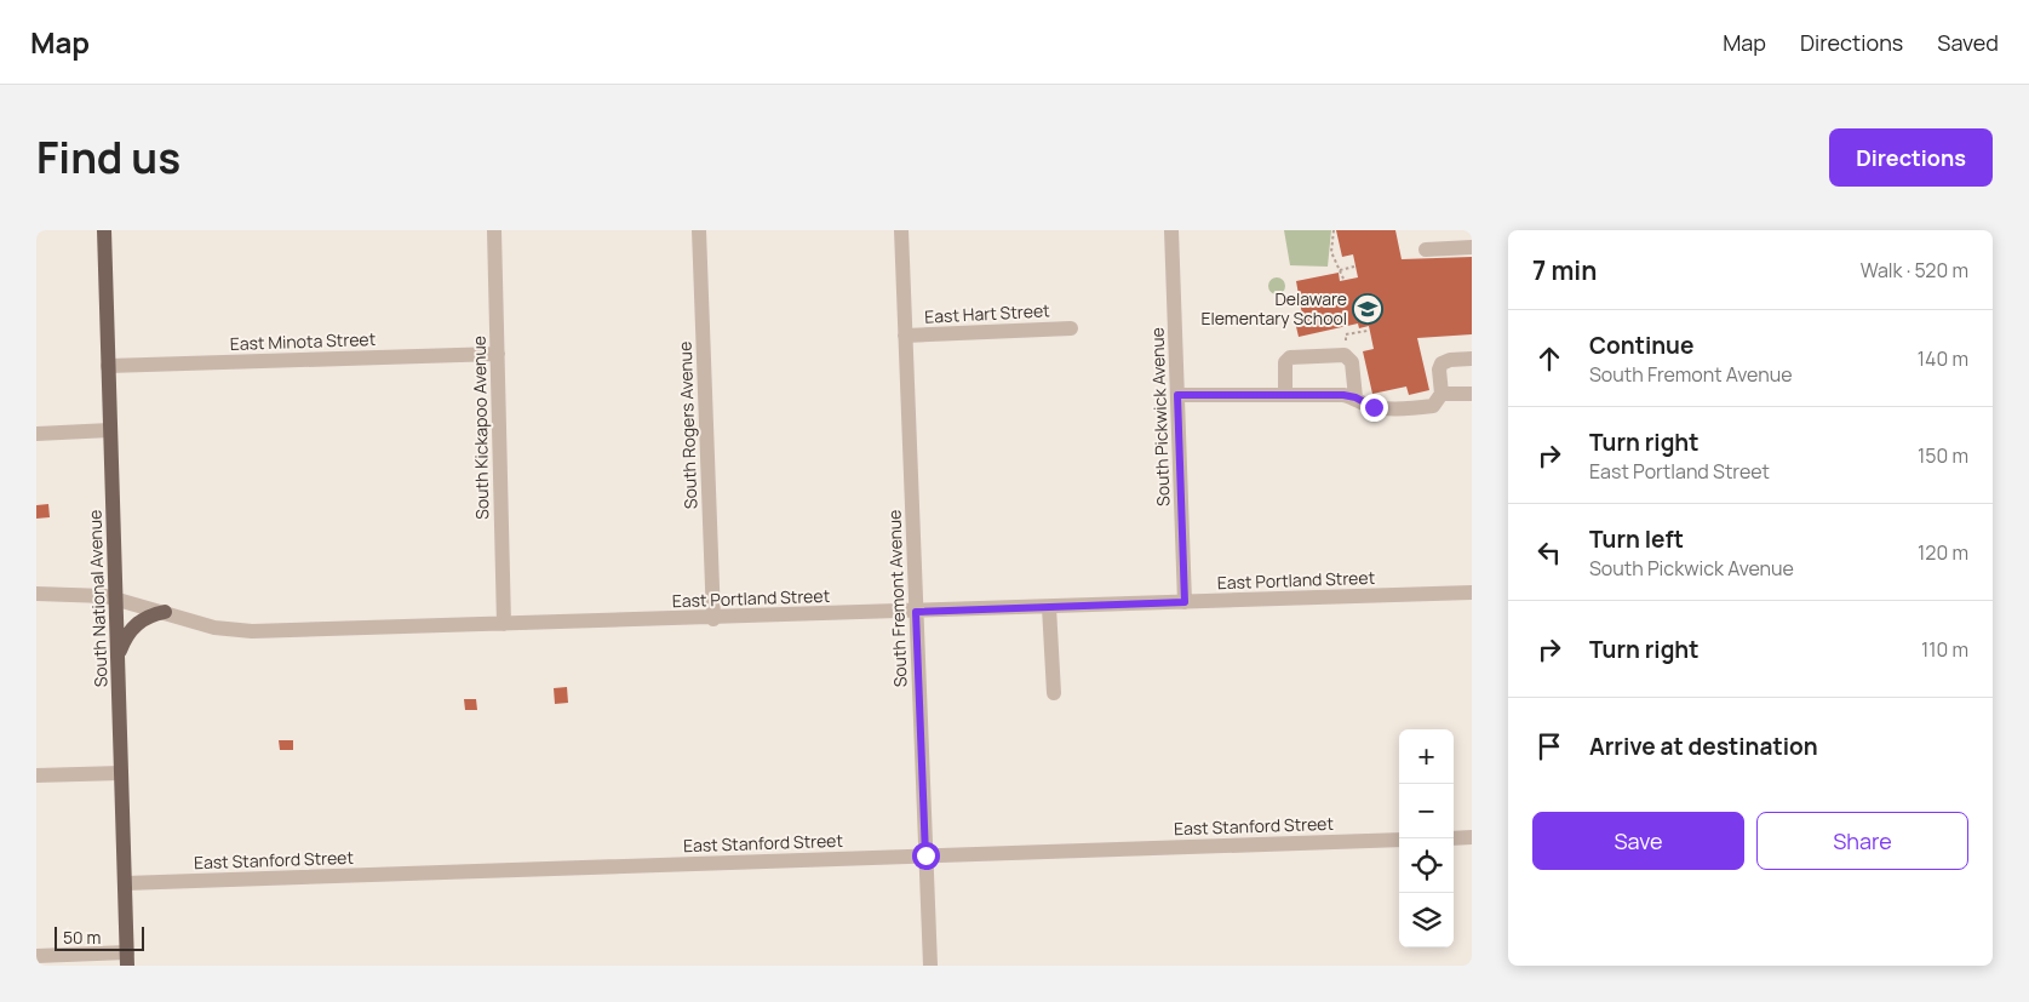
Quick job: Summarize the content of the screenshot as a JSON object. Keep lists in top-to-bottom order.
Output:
{
  "streets": {
    "main road": ["South National Avenue"],
    "street": [
      "East Hart Street",
      "East Minota Street",
      "South Pickwick Avenue",
      "South Rogers Avenue",
      "South Kickapoo Avenue",
      "East Portland Street",
      "South Fremont Avenue",
      "East Stanford Street"
    ]
  },
  "crossings": [
    ["East Hart Street", "South Fremont Avenue"],
    ["East Minota Street", "South Kickapoo Avenue"],
    ["East Minota Street", "South National Avenue"],
    ["South Pickwick Avenue", "East Portland Street"],
    ["South Rogers Avenue", "East Portland Street"],
    ["South Kickapoo Avenue", "East Portland Street"],
    ["East Portland Street", "South National Avenue"],
    ["East Portland Street", "South Fremont Avenue"],
    ["South National Avenue", "East Stanford Street"],
    ["South Fremont Avenue", "East Stanford Street"]
  ],
  "places": {
    "school or university": ["Delaware Elementary School"]
  },
  "scale_bar": "50 m",
  "page": {
    "header": "Map",
    "nav": ["Map", "Directions", "Saved"],
    "title": "Find us",
    "buttons": [
      "Directions",
      ["Save", "Share"]
    ],
    "heading": ["7 min", "Walk · 520 m"],
    "list": [
      ["Continue", "South Fremont Avenue", "140 m"],
      ["Turn right", "East Portland Street", "150 m"],
      ["Turn left", "South Pickwick Avenue", "120 m"],
      ["Turn right", "110 m"],
      "Arrive at destination"
    ],
    "map_buttons": ["+", "−"],
    "scale": "50 m"
  }
}
